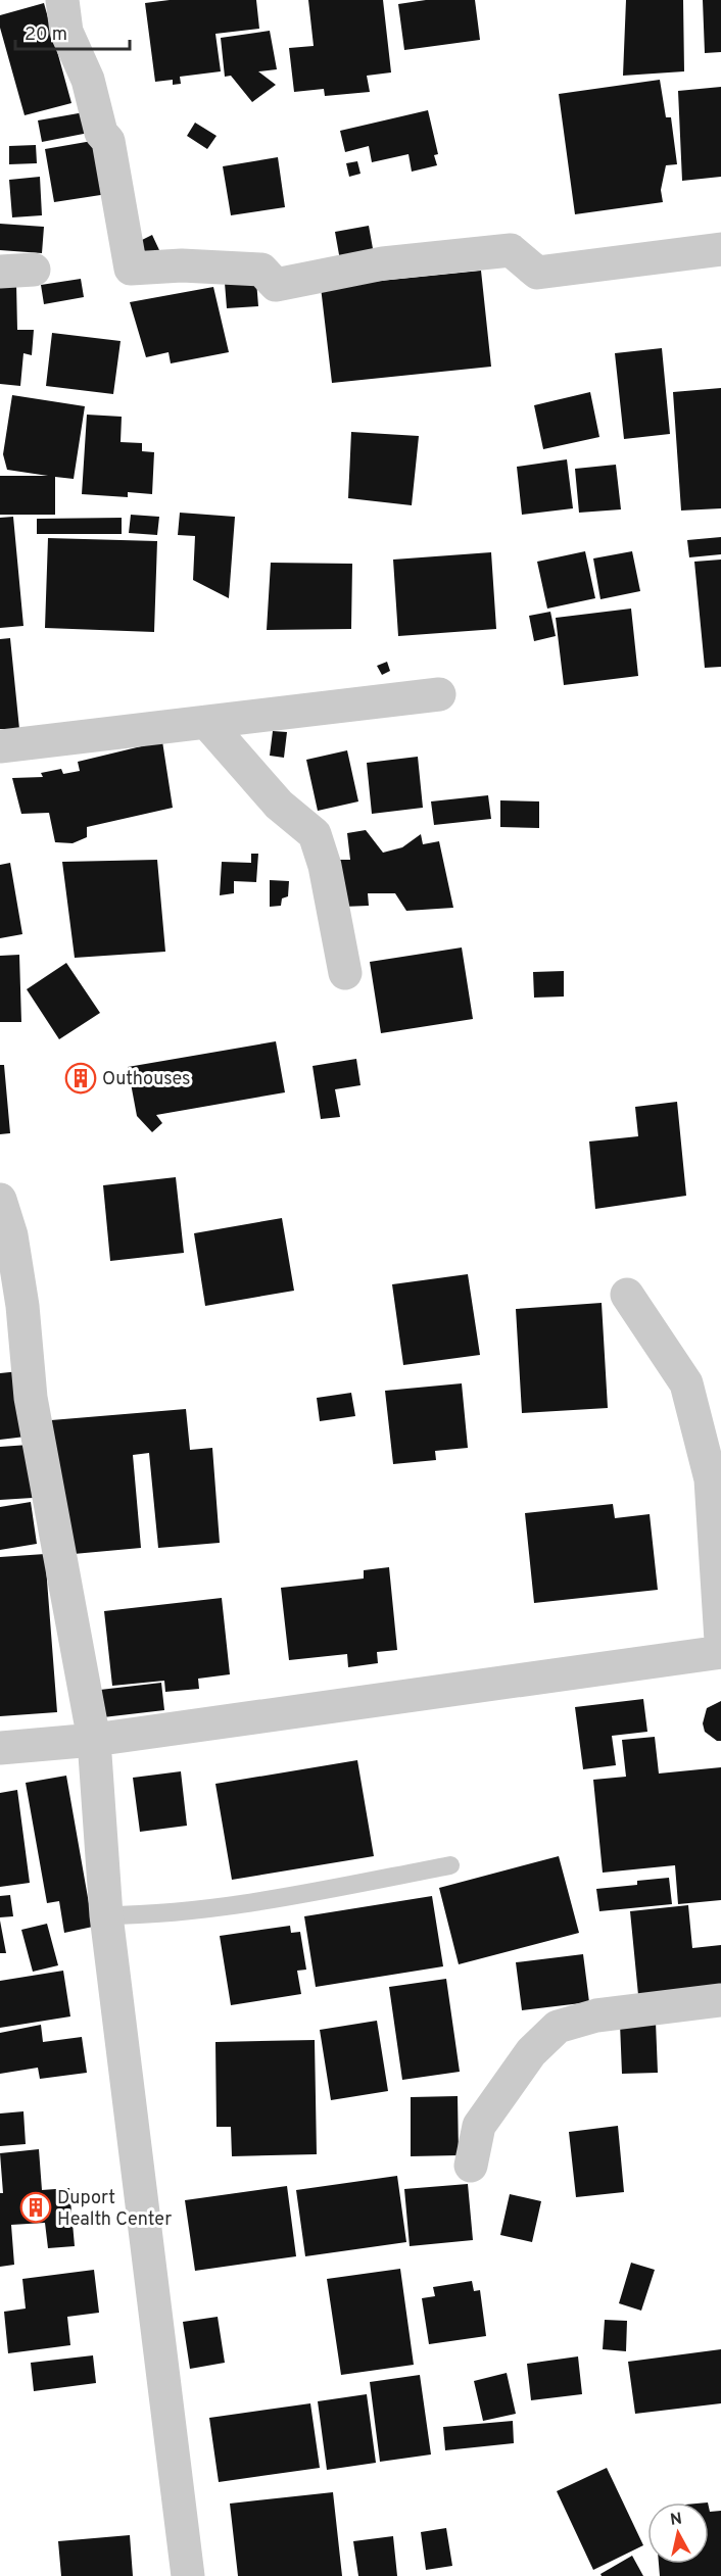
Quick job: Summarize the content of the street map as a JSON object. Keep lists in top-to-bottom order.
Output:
{
  "places": {
    "building": ["Outhouses", "Duport Health Center"]
  },
  "scale_bar": "20 m",
  "north": "top"
}
